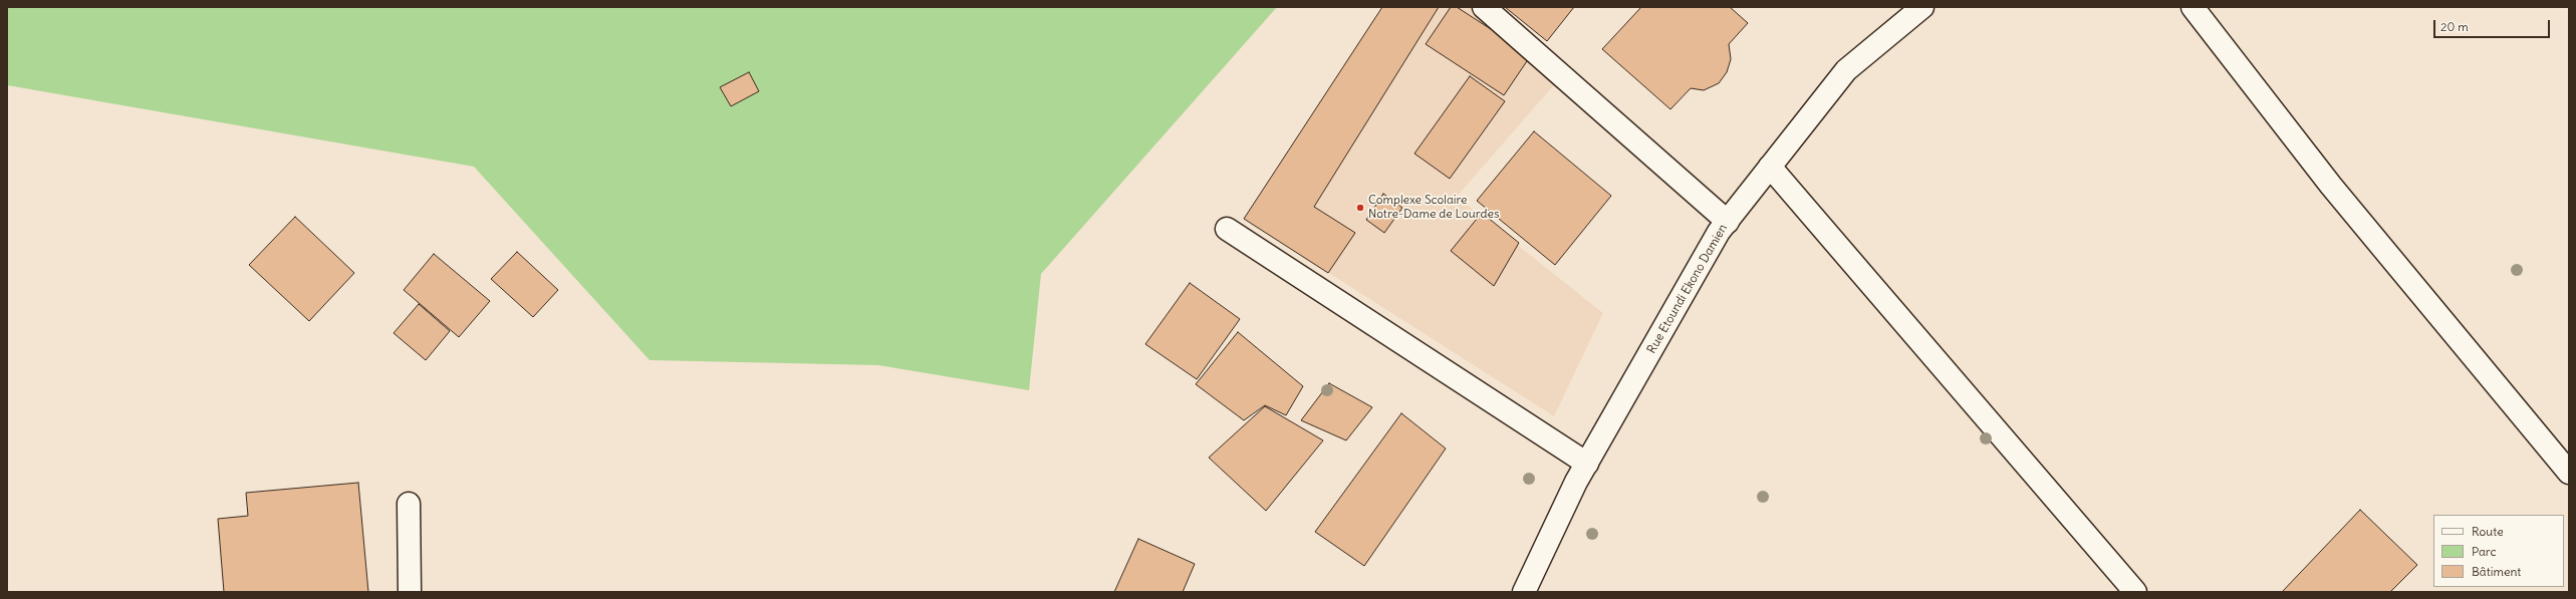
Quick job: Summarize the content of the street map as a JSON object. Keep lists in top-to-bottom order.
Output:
{
  "streets": {
    "street": ["Rue Etoundi Ekono Damien"]
  },
  "places": ["Complexe Scolaire Notre-Dame de Lourdes"],
  "legend": ["Route", "Parc", "Bâtiment"],
  "scale_bar": "20 m"
}
